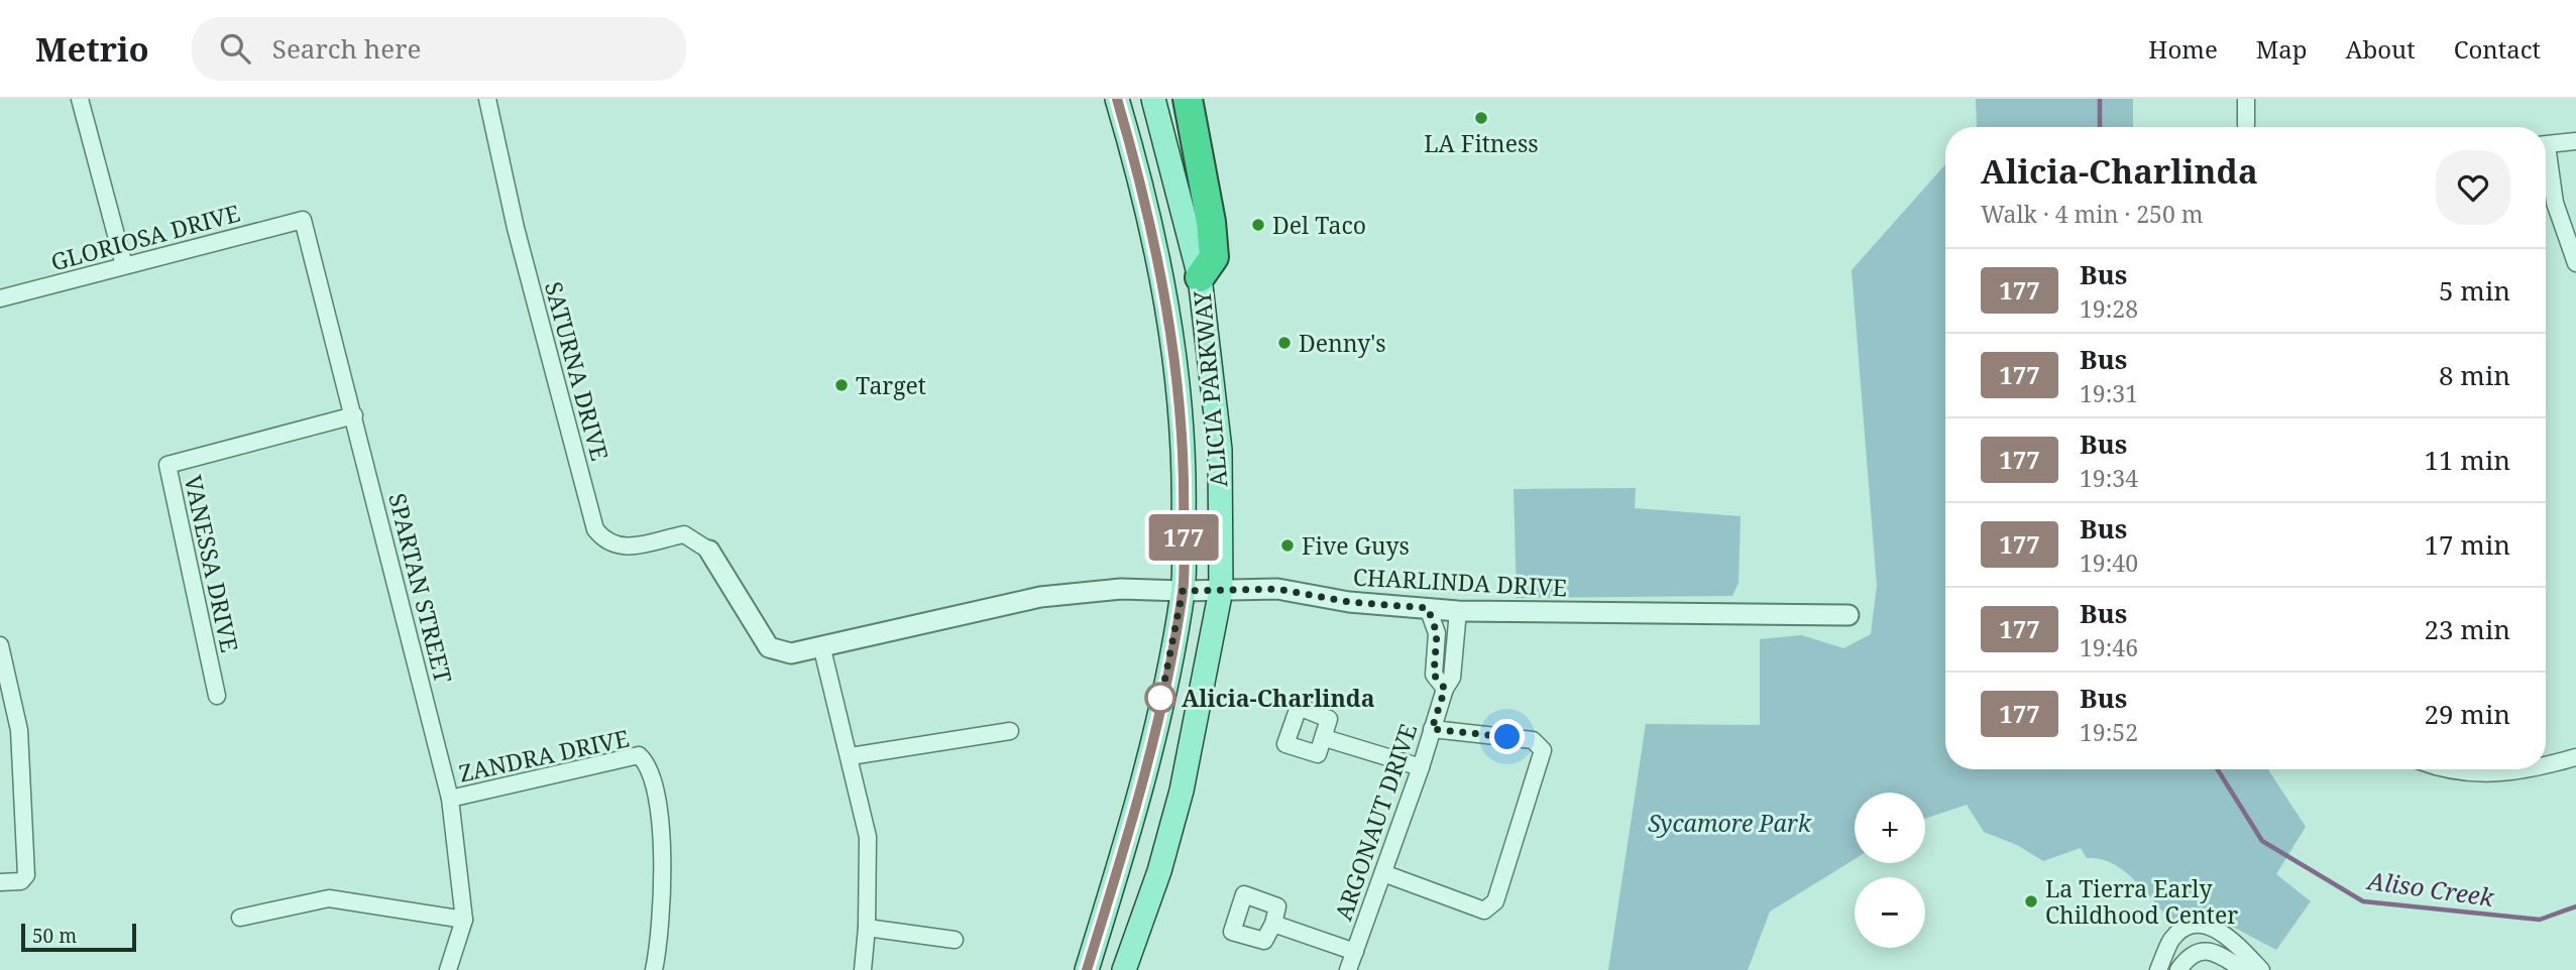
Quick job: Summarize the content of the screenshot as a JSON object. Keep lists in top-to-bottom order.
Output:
{
  "streets": {
    "main road": ["ALICIA PARKWAY"],
    "street": [
      "GLORIOSA DRIVE",
      "SATURNA DRIVE",
      "VANESSA DRIVE",
      "CHARLINDA DRIVE",
      "SPARTAN STREET",
      "ZANDRA DRIVE",
      "ARGONAUT DRIVE"
    ]
  },
  "crossings": [
    ["GLORIOSA DRIVE", "SPARTAN STREET"],
    ["SATURNA DRIVE", "CHARLINDA DRIVE"],
    ["ALICIA PARKWAY", "CHARLINDA DRIVE"],
    ["VANESSA DRIVE", "SPARTAN STREET"],
    ["CHARLINDA DRIVE", "ARGONAUT DRIVE"],
    ["SPARTAN STREET", "ZANDRA DRIVE"]
  ],
  "water": ["Aliso Creek"],
  "parks": ["Sycamore Park"],
  "places": [
    "LA Fitness",
    "Del Taco",
    "Denny's",
    "Target",
    "Five Guys",
    "Alicia-Charlinda",
    "La Tierra Early Childhood Center"
  ],
  "lines": ["bus line 177"],
  "scale_bar": "50 m",
  "page": {
    "header": "Metrio",
    "search": "Search here",
    "nav": [
      "Home",
      "Map",
      "About",
      "Contact"
    ],
    "on_map": "177",
    "heading": ["Alicia-Charlinda", "Walk · 4 min · 250 m"],
    "list": [
      {
        "mark": "177",
        "name": "Bus",
        "note": "19:28",
        "value": "5 min"
      },
      {
        "mark": "177",
        "name": "Bus",
        "note": "19:31",
        "value": "8 min"
      },
      {
        "mark": "177",
        "name": "Bus",
        "note": "19:34",
        "value": "11 min"
      },
      {
        "mark": "177",
        "name": "Bus",
        "note": "19:40",
        "value": "17 min"
      },
      {
        "mark": "177",
        "name": "Bus",
        "note": "19:46",
        "value": "23 min"
      },
      {
        "mark": "177",
        "name": "Bus",
        "note": "19:52",
        "value": "29 min"
      }
    ],
    "map_buttons": ["+", "−"],
    "scale": "50 m"
  }
}
